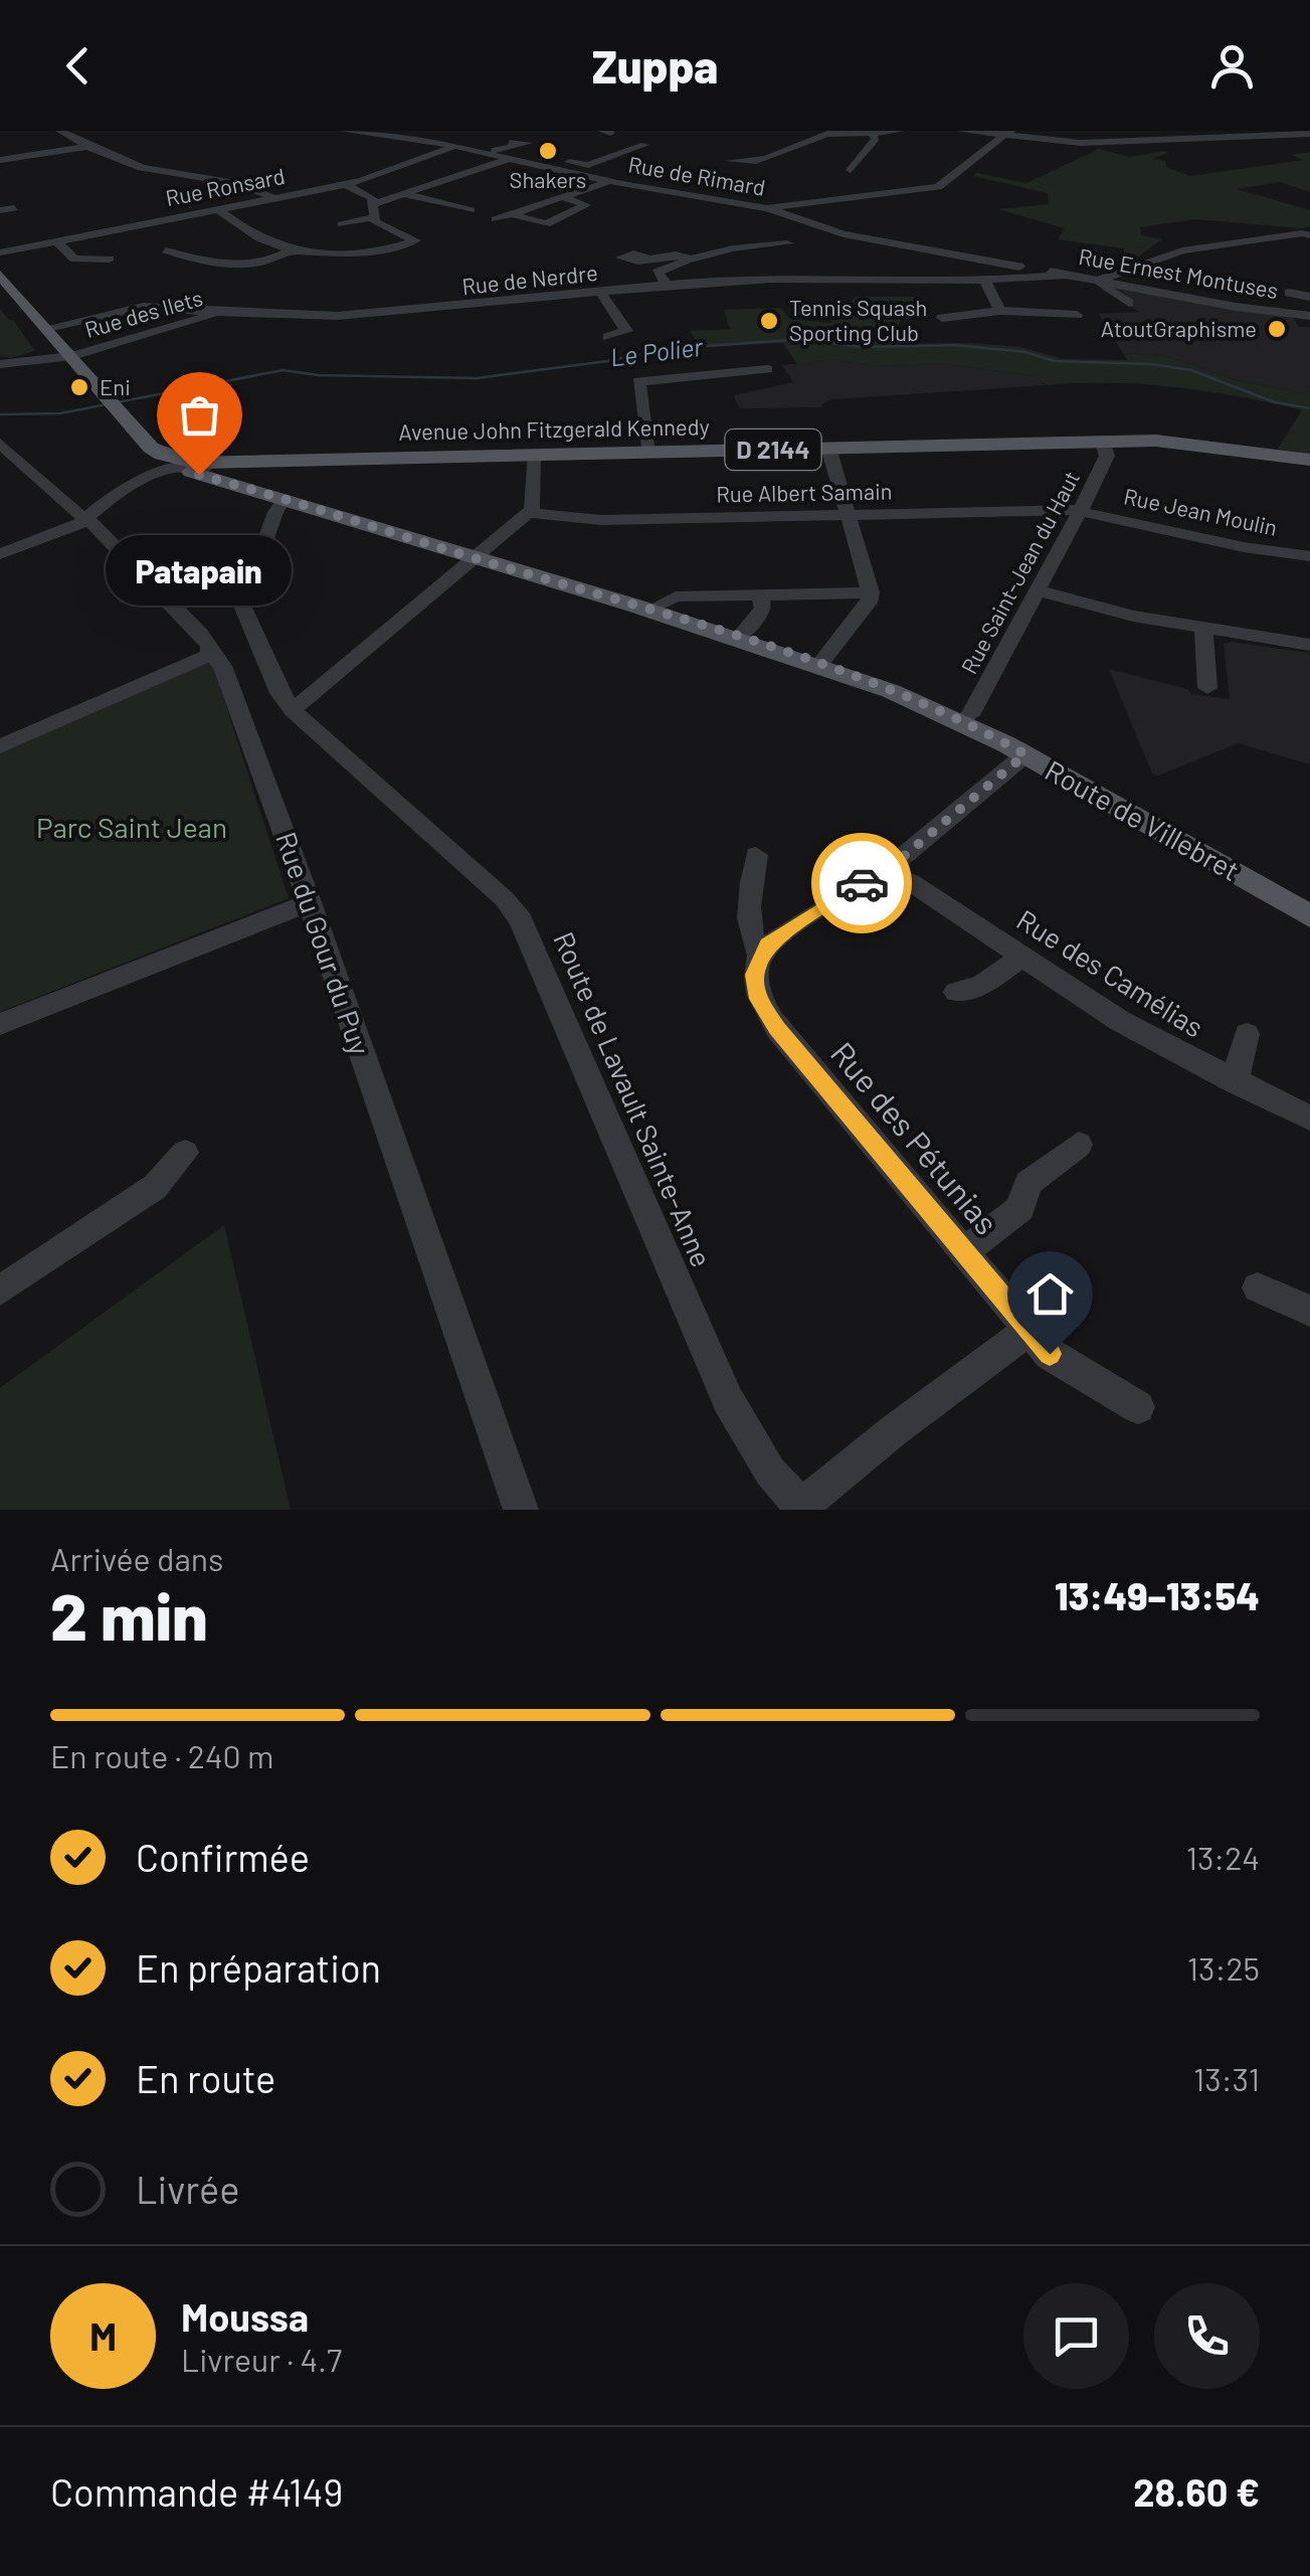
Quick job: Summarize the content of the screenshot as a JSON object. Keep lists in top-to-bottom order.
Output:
{
  "streets": {
    "main road": ["Avenue John Fitzgerald Kennedy", "D 2144", "Route de Villebret"],
    "street": [
      "Rue de Rimard",
      "Rue Ronsard",
      "Rue Ernest Montuses",
      "Rue de Nerdre",
      "Rue des Ilets",
      "Rue Albert Samain",
      "Rue Jean Moulin",
      "Rue Saint-Jean du Haut",
      "Rue du Gour du Puy",
      "Rue des Camélias",
      "Route de Lavault Sainte-Anne",
      "Rue des Pétunias"
    ]
  },
  "crossings": [
    ["Rue de Rimard", "Rue Ronsard"],
    ["Rue de Rimard", "Rue Ernest Montuses"],
    ["Rue de Rimard", "Rue de Nerdre"],
    ["Rue Ernest Montuses", "Rue de Nerdre"],
    ["Rue de Nerdre", "Rue des Ilets"],
    ["Avenue John Fitzgerald Kennedy", "Rue Saint-Jean du Haut"],
    ["Avenue John Fitzgerald Kennedy", "Route de Villebret"],
    ["Rue Albert Samain", "Rue Jean Moulin"],
    ["Rue Albert Samain", "Rue Saint-Jean du Haut"],
    ["Rue Jean Moulin", "Rue Saint-Jean du Haut"],
    ["Rue Saint-Jean du Haut", "Route de Villebret"],
    ["Route de Villebret", "Route de Lavault Sainte-Anne"]
  ],
  "water": ["Le Polier"],
  "parks": ["Parc Saint Jean"],
  "places": [
    "Shakers",
    "Tennis Squash Sporting Club",
    "AtoutGraphisme",
    "Eni",
    "Patapain"
  ],
  "page": {
    "header": "Zuppa",
    "bubble": "Patapain",
    "heading": ["2 min", "Arrivée dans", "13:49–13:54"],
    "panel": [
      "Moussa",
      "Livreur · 4.7",
      "Commande #4149",
      "28.60 €"
    ],
    "bar": "En route · 240 m",
    "list": [
      ["Confirmée", "13:24"],
      ["En préparation", "13:25"],
      ["En route", "13:31"],
      "Livrée"
    ],
    "round": "M"
  }
}
